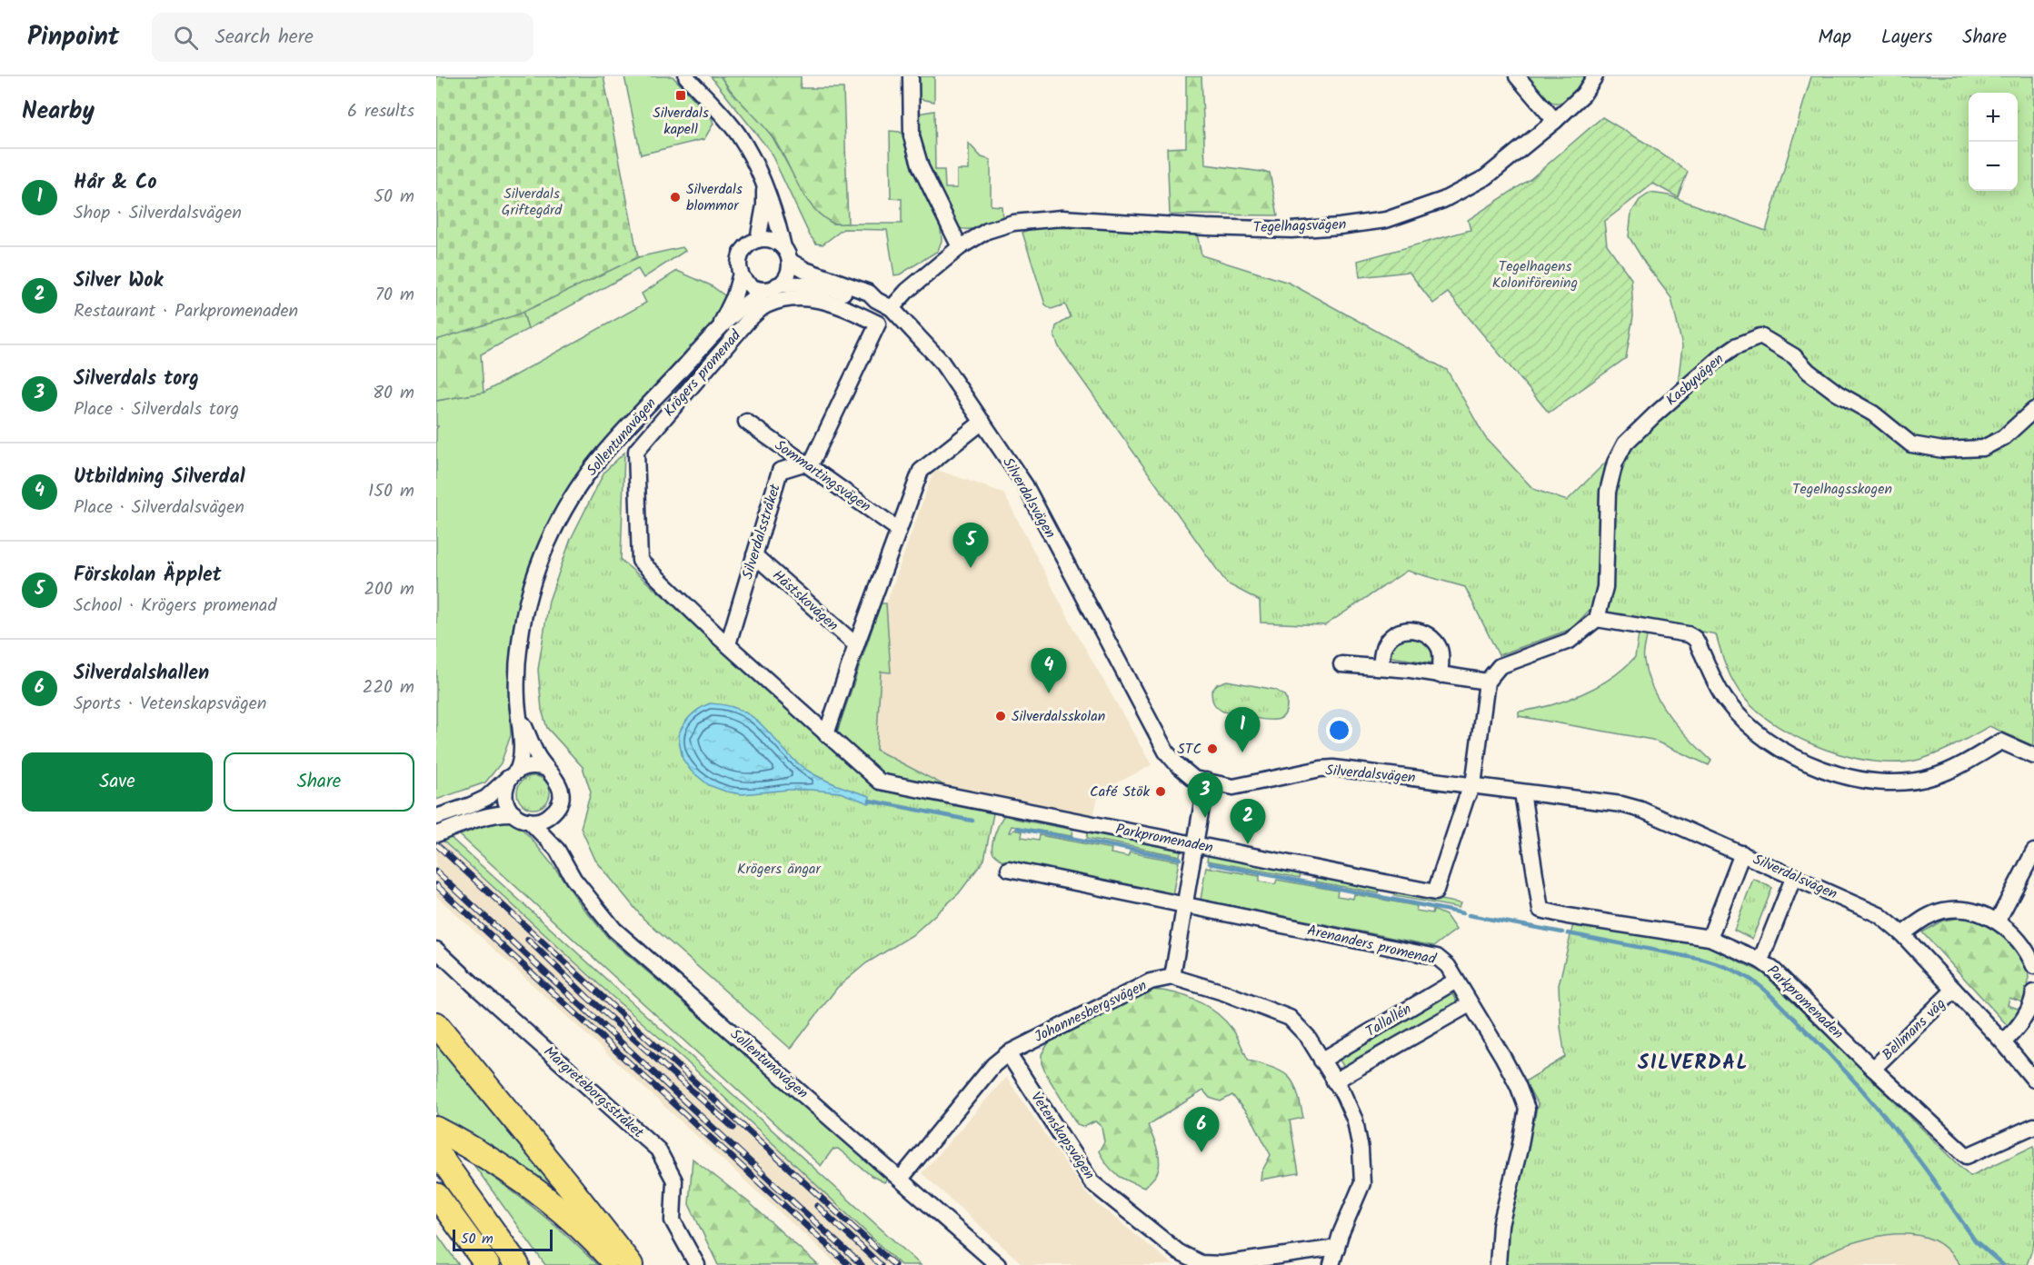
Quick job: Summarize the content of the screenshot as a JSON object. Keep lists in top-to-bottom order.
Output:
{
  "streets": {
    "street": [
      "Tegelhagsvägen",
      "Krögers promenad",
      "Kasbyvägen",
      "Sollentunavägen",
      "Sommartingsvägen",
      "Silverdalsvägen",
      "Silverdalsstråket",
      "Hästskovägen",
      "Parkpromenaden",
      "Arenanders promenad",
      "Johannesbergsvägen",
      "Tallallén",
      "Bellmans väg",
      "Margreteborgsstråket",
      "Vetenskapsvägen"
    ]
  },
  "crossings": [
    ["Tegelhagsvägen", "Silverdalsvägen"],
    ["Krögers promenad", "Sommartingsvägen"],
    ["Krögers promenad", "Silverdalsstråket"],
    ["Krögers promenad", "Parkpromenaden"],
    ["Sollentunavägen", "Silverdalsvägen"],
    ["Sollentunavägen", "Johannesbergsvägen"],
    ["Sommartingsvägen", "Silverdalsstråket"],
    ["Silverdalsvägen", "Parkpromenaden"],
    ["Silverdalsvägen", "Bellmans väg"],
    ["Silverdalsstråket", "Hästskovägen"],
    ["Silverdalsstråket", "Parkpromenaden"],
    ["Parkpromenaden", "Bellmans väg"],
    ["Arenanders promenad", "Tallallén"],
    ["Johannesbergsvägen", "Vetenskapsvägen"]
  ],
  "districts": ["SILVERDAL"],
  "parks": [
    "Silverdals Griftegård",
    "Tegelhagens Koloniförening",
    "Tegelhagsskogen",
    "Krögers ängar"
  ],
  "places": {
    "transit": ["Silverdals kapell"],
    "other": [
      "Silverdals blommor",
      "Silverdalsskolan",
      "STC",
      "Café Stök"
    ]
  },
  "scale_bar": "50 m",
  "page": {
    "header": "Pinpoint",
    "search": "Search here",
    "nav": ["Map", "Layers", "Share"],
    "heading": ["Nearby", "6 results"],
    "map_buttons": ["+", "−"],
    "list": [
      {
        "mark": "1",
        "name": "Hår & Co",
        "note": "Shop · Silverdalsvägen",
        "value": "50 m"
      },
      {
        "mark": "2",
        "name": "Silver Wok",
        "note": "Restaurant · Parkpromenaden",
        "value": "70 m"
      },
      {
        "mark": "3",
        "name": "Silverdals torg",
        "note": "Place · Silverdals torg",
        "value": "80 m"
      },
      {
        "mark": "4",
        "name": "Utbildning Silverdal",
        "note": "Place · Silverdalsvägen",
        "value": "150 m"
      },
      {
        "mark": "5",
        "name": "Förskolan Äpplet",
        "note": "School · Krögers promenad",
        "value": "200 m"
      },
      {
        "mark": "6",
        "name": "Silverdalshallen",
        "note": "Sports · Vetenskapsvägen",
        "value": "220 m"
      }
    ],
    "pins": [
      "5",
      "4",
      "1",
      "3",
      "2",
      "6"
    ],
    "buttons": ["Save", "Share"],
    "scale": "50 m"
  }
}
